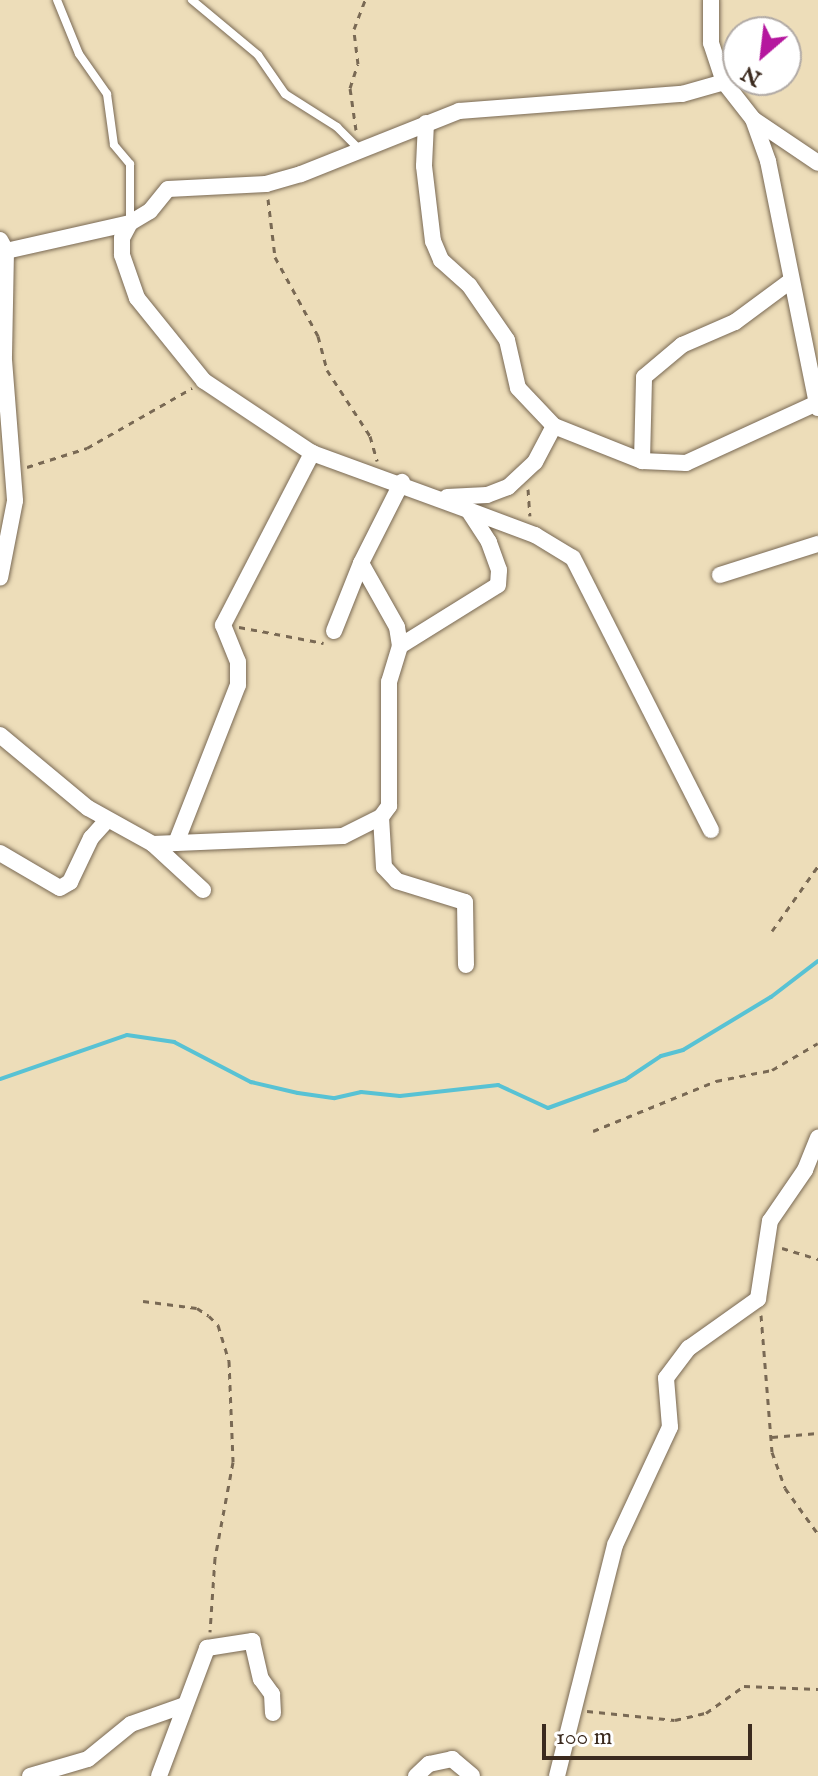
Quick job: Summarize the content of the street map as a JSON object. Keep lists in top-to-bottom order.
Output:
{
  "scale_bar": "100 m",
  "north": "bottom left"
}
